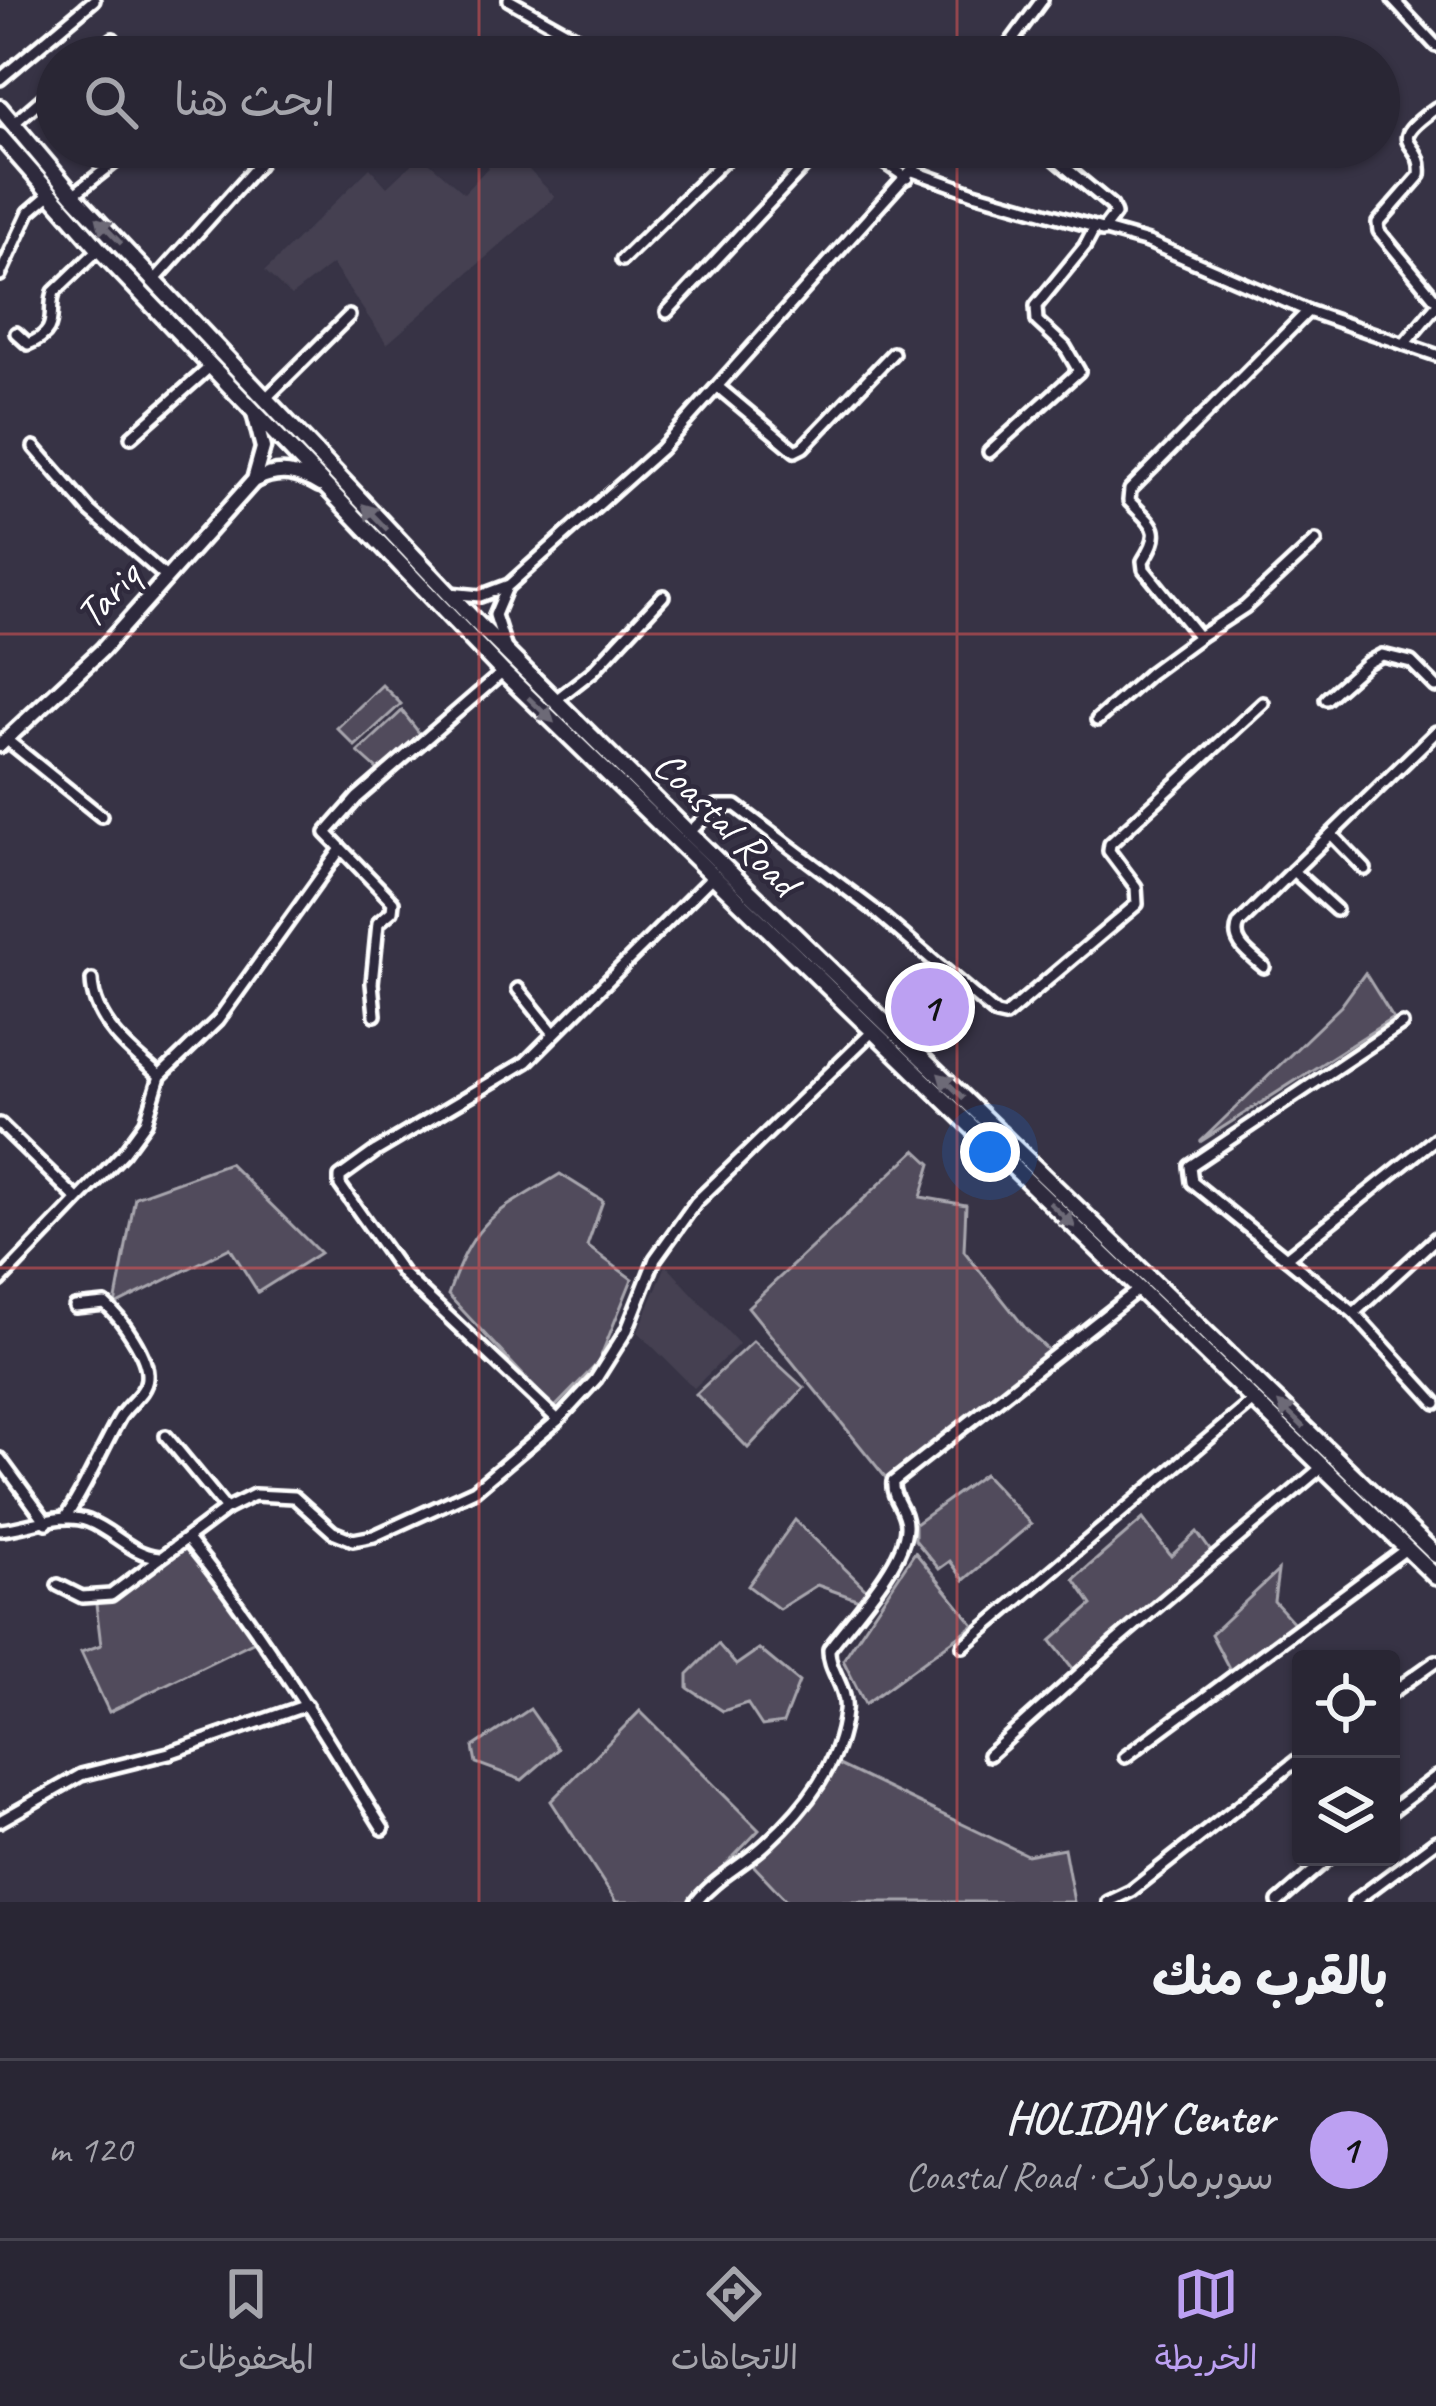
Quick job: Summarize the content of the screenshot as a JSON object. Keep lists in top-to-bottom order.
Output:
{
  "streets": {
    "highway": ["Coastal Road"],
    "main road": ["Tariq"]
  },
  "page": {
    "search": "ابحث هنا",
    "pins": "1",
    "heading": "بالقرب منك",
    "list": [
      {
        "mark": "1",
        "name": "HOLIDAY Center",
        "note": "سوبرماركت · Coastal Road",
        "value": "120 m"
      }
    ],
    "nav": ["الخريطة", "الاتجاهات", "المحفوظات"]
  }
}
